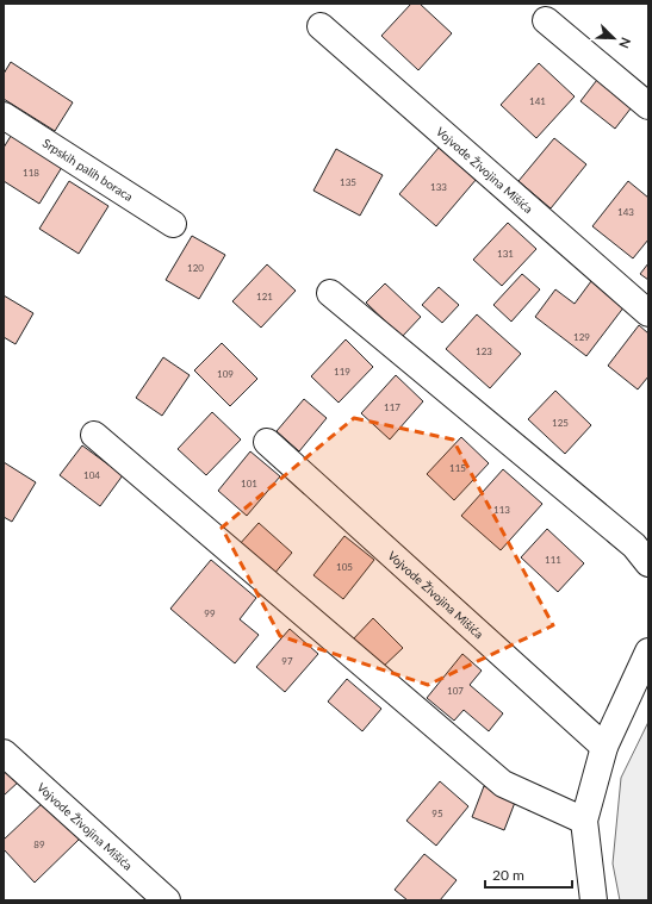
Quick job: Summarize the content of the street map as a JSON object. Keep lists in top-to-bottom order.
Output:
{
  "streets": {
    "street": ["Srpskih palih boraca", "Vojvode Živojina Mišića"]
  },
  "house_numbers": [
    "141",
    "118",
    "135",
    "133",
    "143",
    "131",
    "120",
    "121",
    "129",
    "123",
    "119",
    "109",
    "117",
    "125",
    "115",
    "104",
    "101",
    "113",
    "111",
    "105",
    "99",
    "97",
    "107",
    "95",
    "89"
  ],
  "scale_bar": "20 m",
  "north": "bottom right"
}
